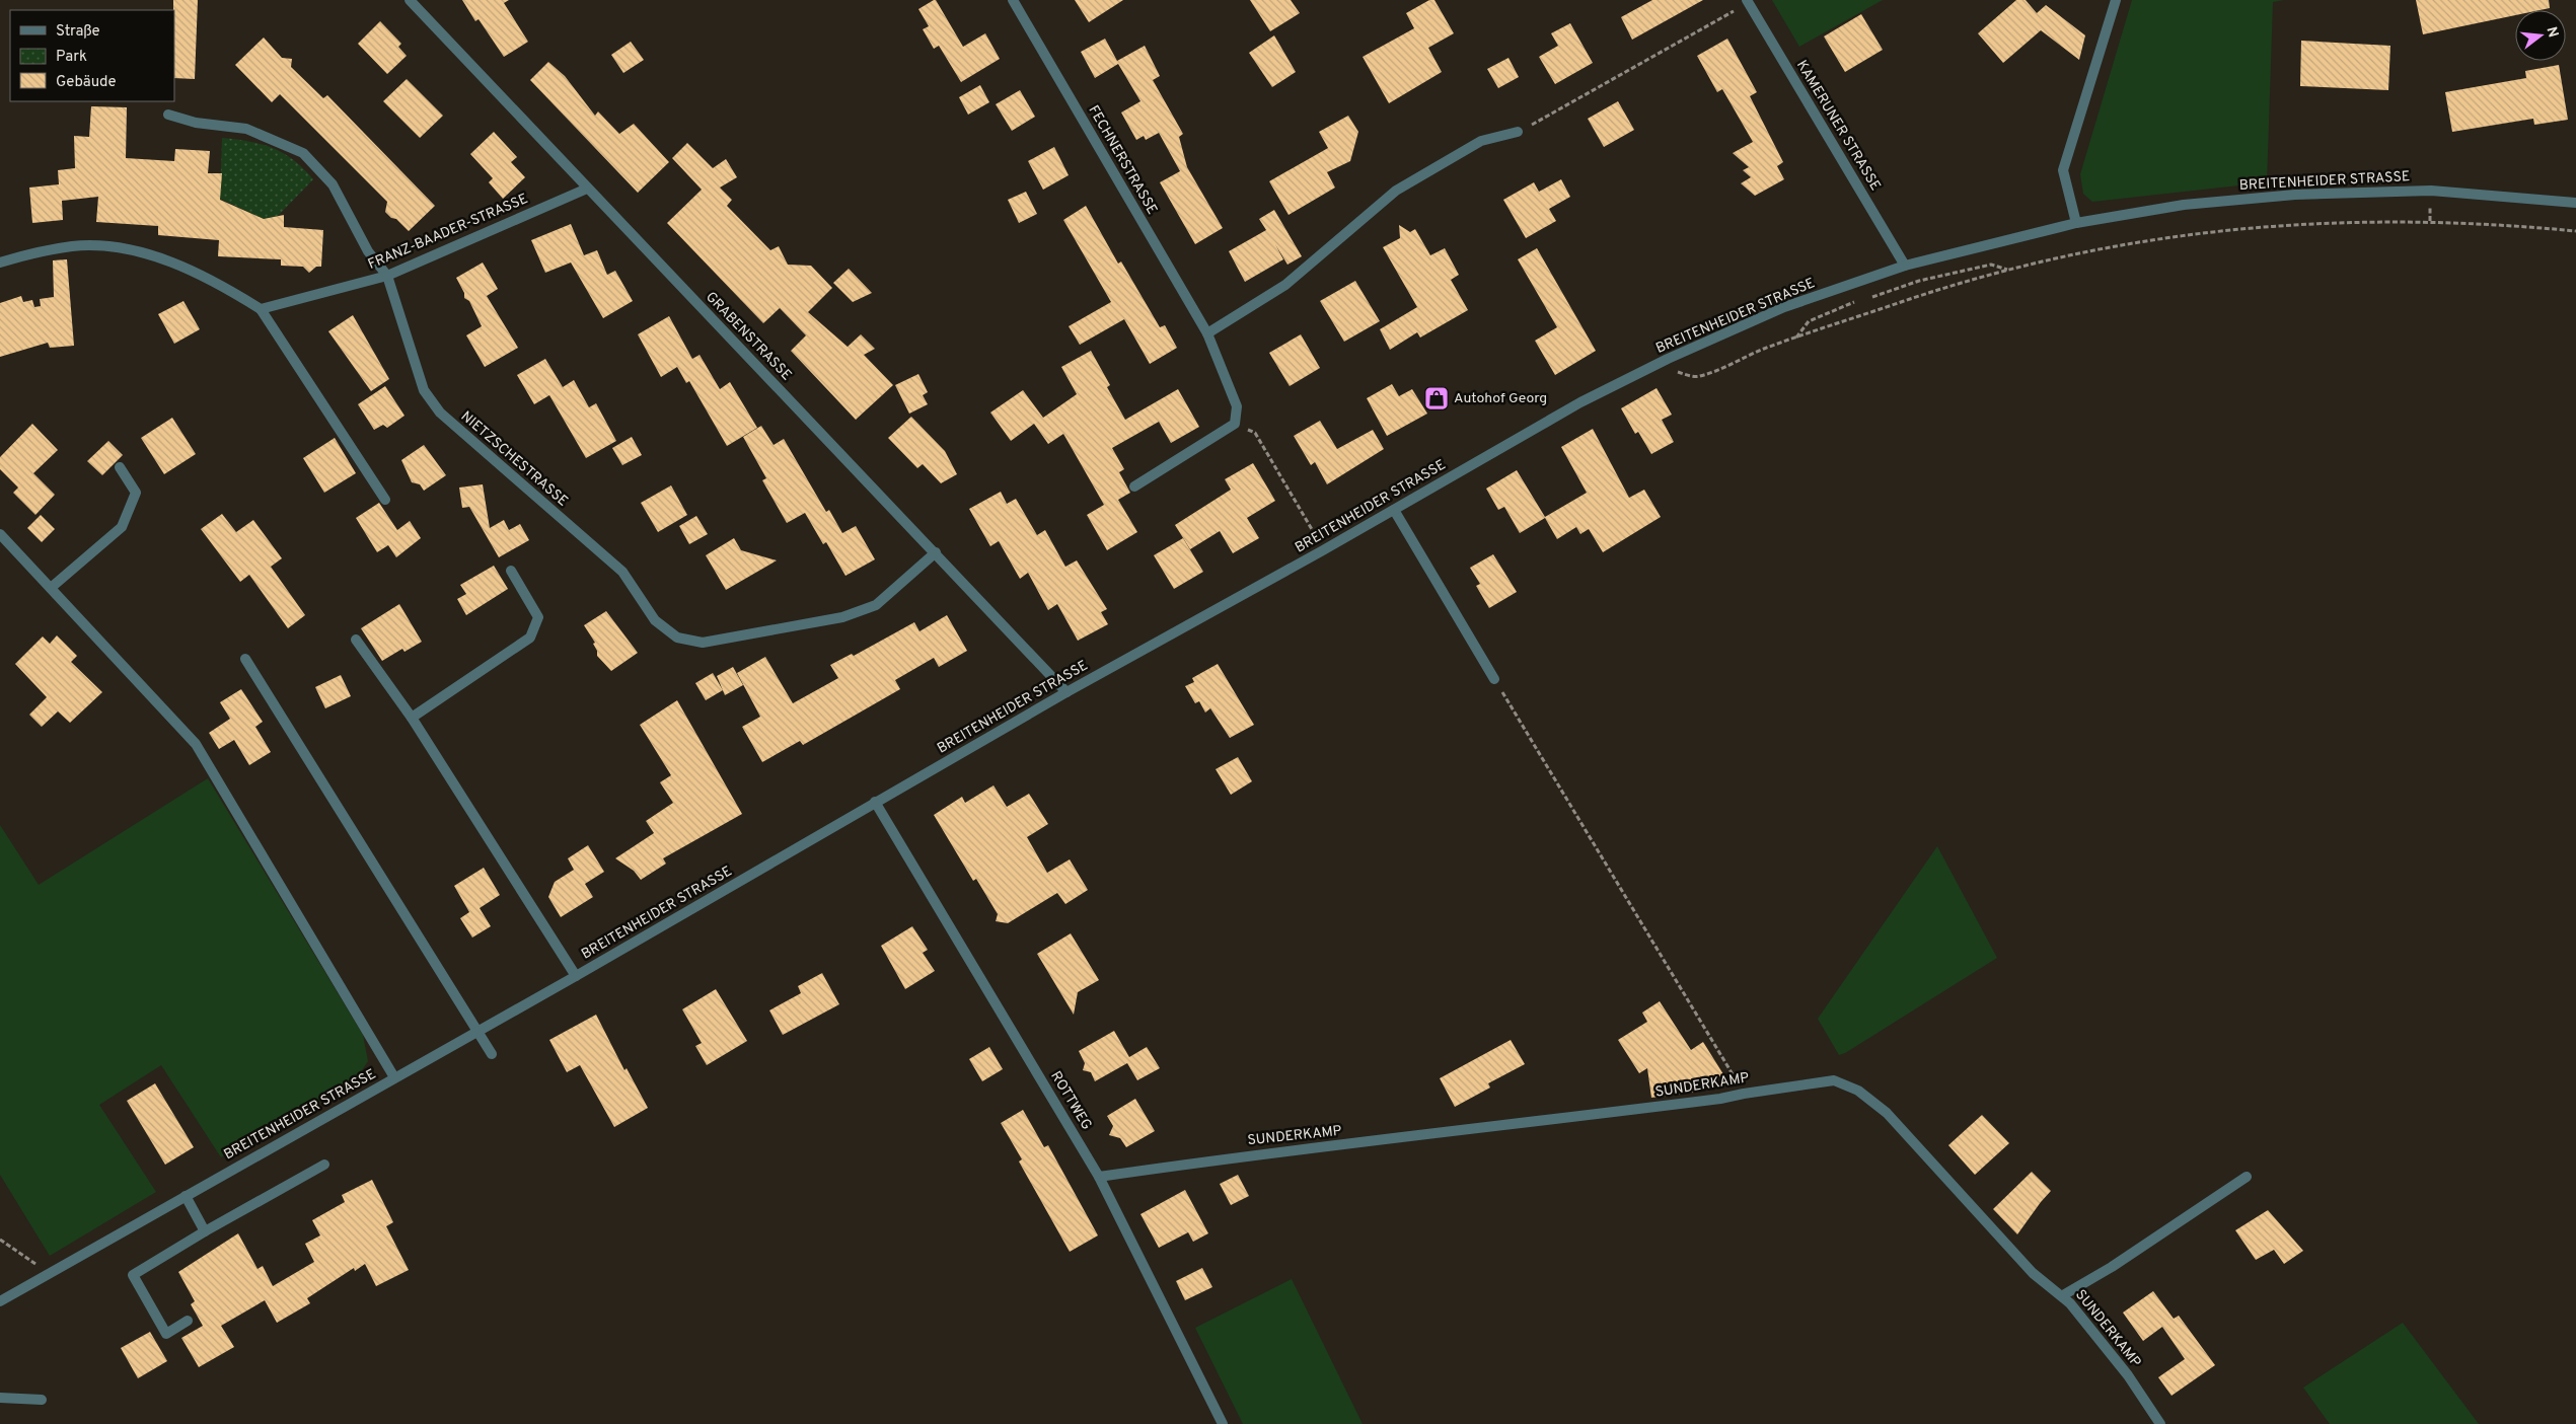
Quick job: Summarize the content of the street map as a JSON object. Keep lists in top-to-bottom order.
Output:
{
  "streets": {
    "street": [
      "KAMERUNER STRASSE",
      "FECHNERSTRASSE",
      "BREITENHEIDER STRASSE",
      "FRANZ-BAADER-STRASSE",
      "GRABENSTRASSE",
      "NIETZSCHESTRASSE",
      "SUNDERKAMP",
      "ROTTWEG"
    ]
  },
  "crossings": [
    ["KAMERUNER STRASSE", "BREITENHEIDER STRASSE"],
    ["BREITENHEIDER STRASSE", "GRABENSTRASSE"],
    ["BREITENHEIDER STRASSE", "ROTTWEG"],
    ["FRANZ-BAADER-STRASSE", "GRABENSTRASSE"],
    ["FRANZ-BAADER-STRASSE", "NIETZSCHESTRASSE"],
    ["GRABENSTRASSE", "NIETZSCHESTRASSE"],
    ["SUNDERKAMP", "ROTTWEG"]
  ],
  "places": {
    "shop": ["Autohof Georg"]
  },
  "legend": ["Straße", "Park", "Gebäude"],
  "north": "right"
}
